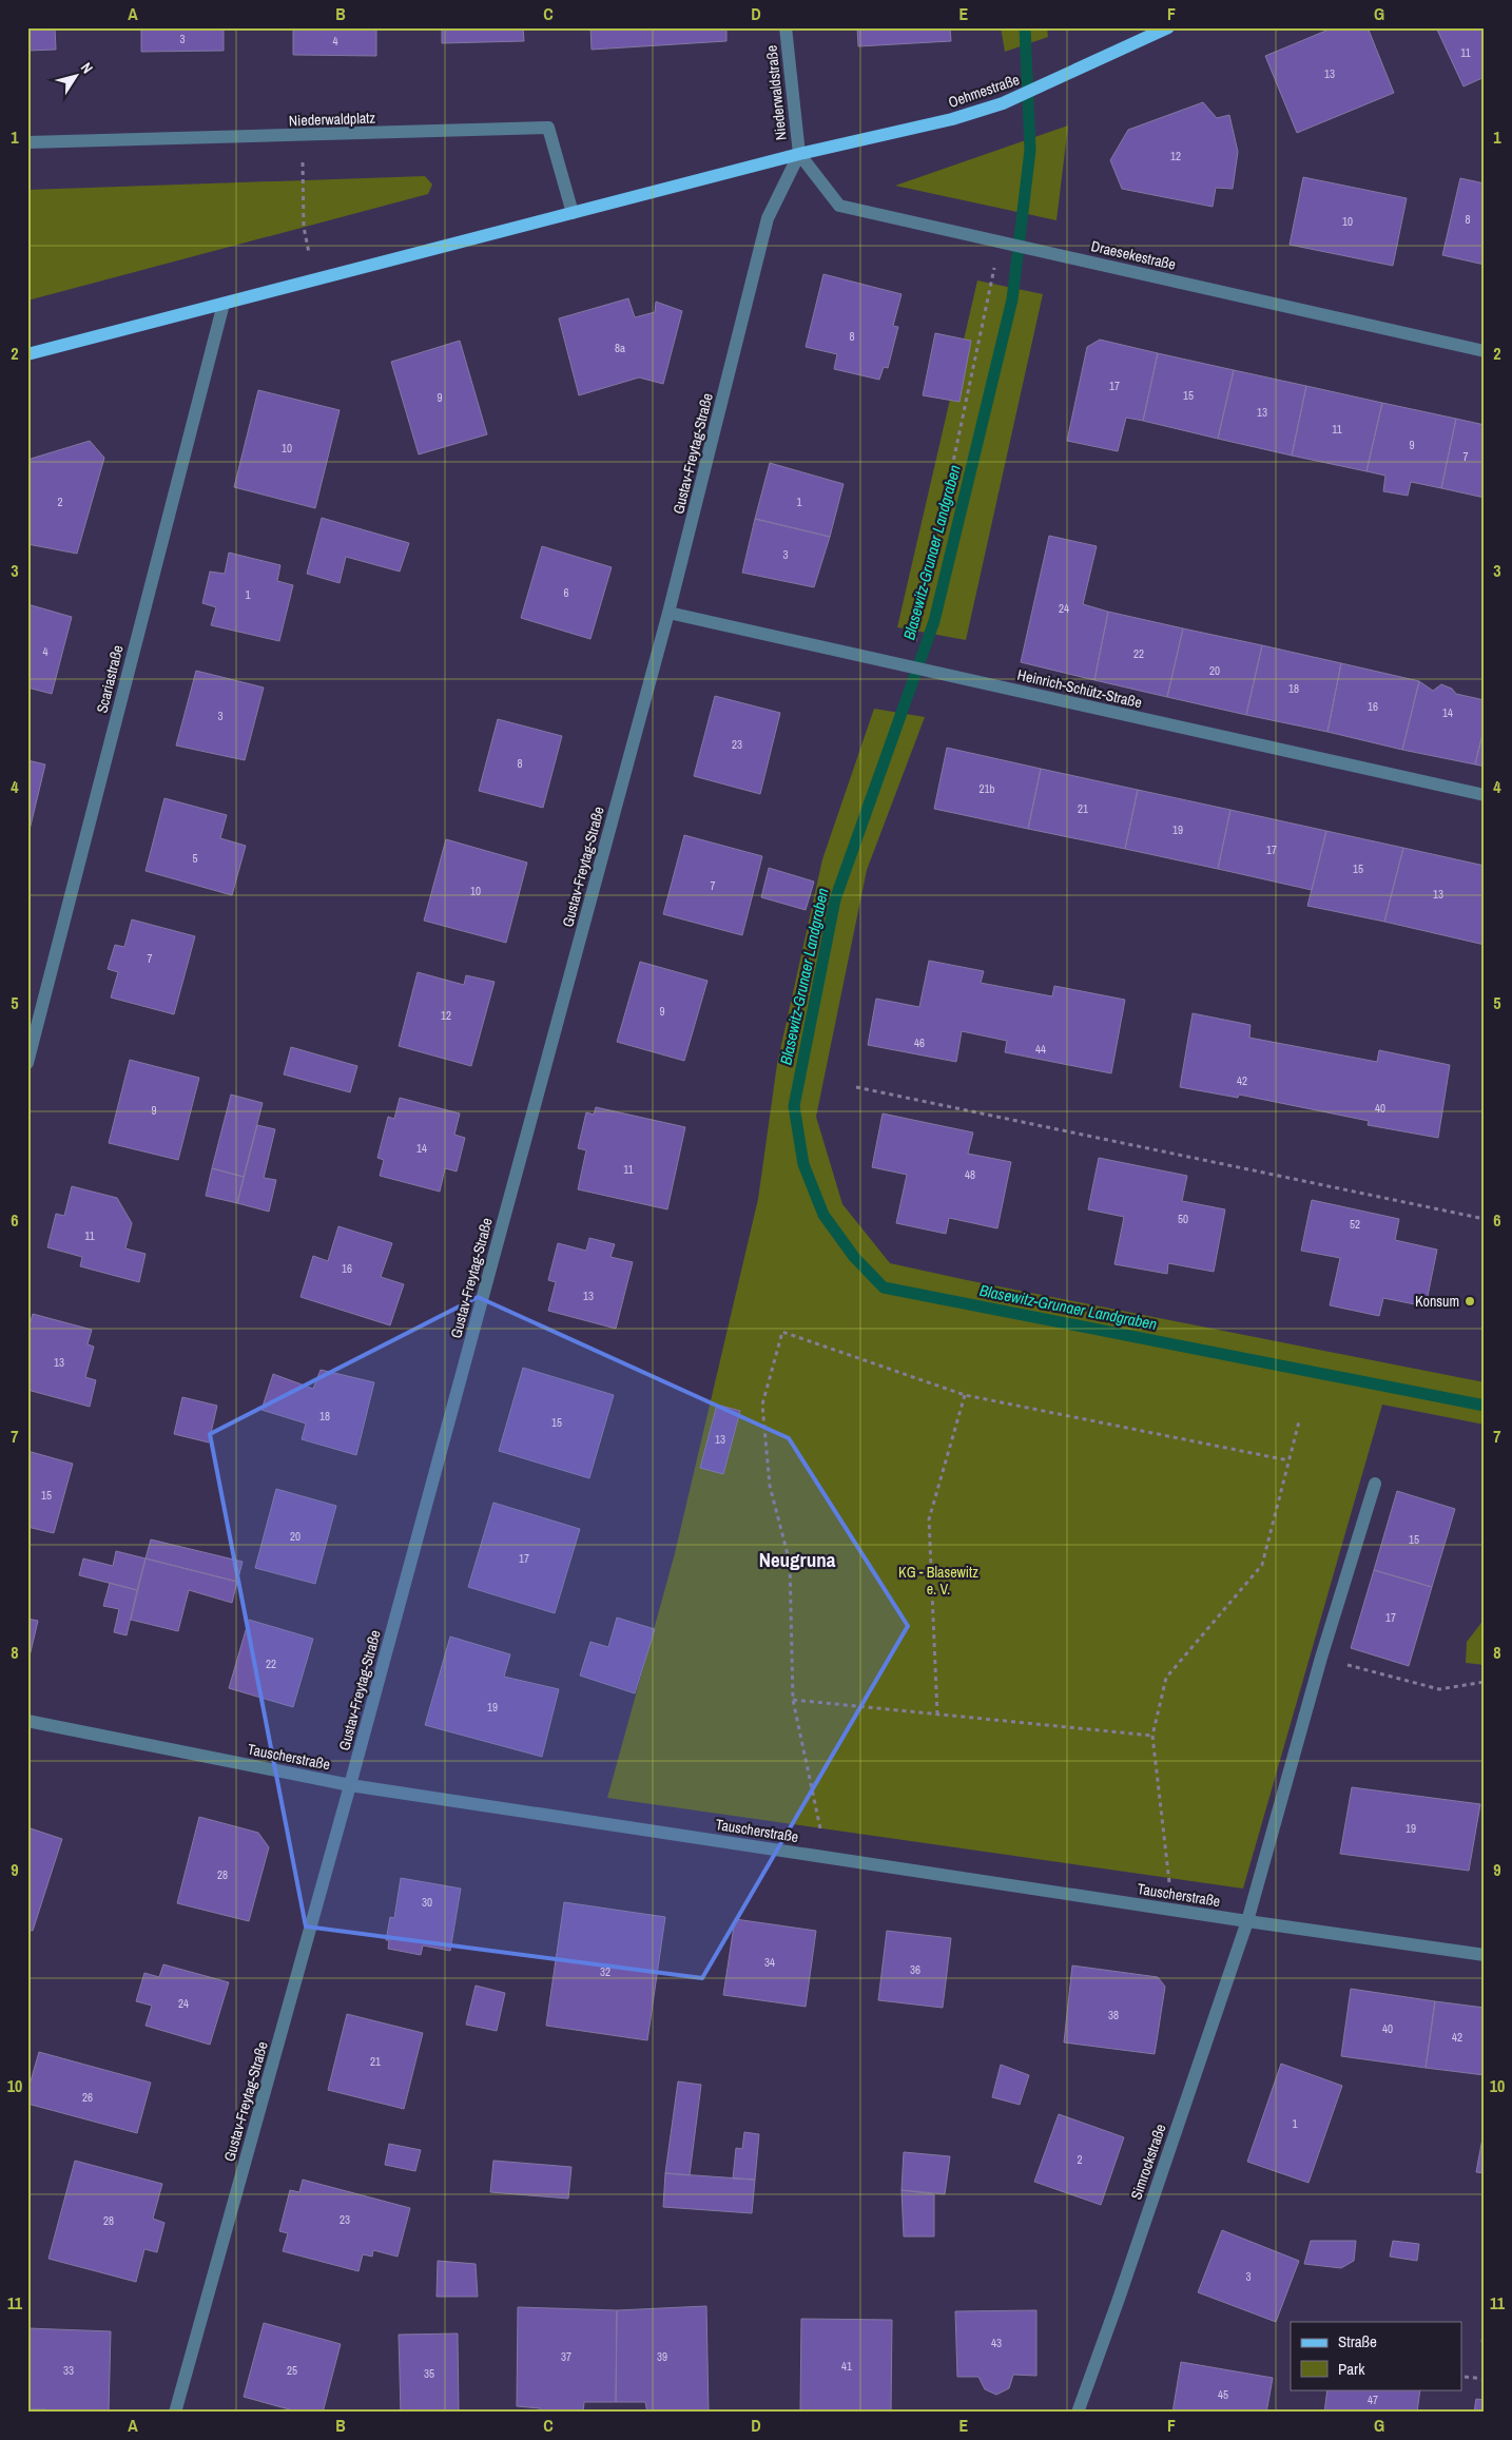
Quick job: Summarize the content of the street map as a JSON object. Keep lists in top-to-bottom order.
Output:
{
  "streets": {
    "main road": ["Oehmestraße"],
    "street": [
      "Niederwaldstraße",
      "Niederwaldplatz",
      "Draesekestraße",
      "Gustav-Freytag-Straße",
      "Scariastraße",
      "Heinrich-Schütz-Straße",
      "Tauscherstraße",
      "Simrockstraße"
    ]
  },
  "crossings": [
    ["Oehmestraße", "Niederwaldstraße"],
    ["Oehmestraße", "Draesekestraße"],
    ["Oehmestraße", "Gustav-Freytag-Straße"],
    ["Niederwaldstraße", "Draesekestraße"],
    ["Niederwaldstraße", "Gustav-Freytag-Straße"],
    ["Draesekestraße", "Gustav-Freytag-Straße"],
    ["Gustav-Freytag-Straße", "Heinrich-Schütz-Straße"],
    ["Gustav-Freytag-Straße", "Tauscherstraße"],
    ["Tauscherstraße", "Simrockstraße"]
  ],
  "districts": ["Neugruna"],
  "water": ["Blasewitz‐Grunaer Landgraben"],
  "parks": ["KG - Blasewitz e. V."],
  "places": ["Konsum"],
  "house_numbers": [
    "3",
    "4",
    "11",
    "13",
    "12",
    "8",
    "10",
    "8",
    "8a",
    "17",
    "15",
    "9",
    "13",
    "11",
    "9",
    "10",
    "7",
    "2",
    "1",
    "3",
    "6",
    "1",
    "24",
    "4",
    "22",
    "20",
    "18",
    "16",
    "14",
    "3",
    "23",
    "8",
    "21b",
    "21",
    "19",
    "17",
    "5",
    "15",
    "7",
    "10",
    "13",
    "7",
    "9",
    "12",
    "46",
    "44",
    "42",
    "40",
    "9",
    "14",
    "11",
    "48",
    "50",
    "52",
    "11",
    "16",
    "13",
    "13",
    "18",
    "15",
    "13",
    "15",
    "20",
    "15",
    "17",
    "17",
    "22",
    "19",
    "19",
    "28",
    "30",
    "34",
    "36",
    "32",
    "24",
    "38",
    "40",
    "42",
    "21",
    "26",
    "1",
    "2",
    "23",
    "28",
    "3",
    "43",
    "37",
    "39",
    "41",
    "33",
    "25",
    "35",
    "45",
    "47"
  ],
  "legend": ["Straße", "Park"],
  "north": "top right",
  "grid": {
    "columns": [
      "A",
      "B",
      "C",
      "D",
      "E",
      "F",
      "G"
    ],
    "rows": [
      "1",
      "2",
      "3",
      "4",
      "5",
      "6",
      "7",
      "8",
      "9",
      "10",
      "11"
    ]
  }
}
